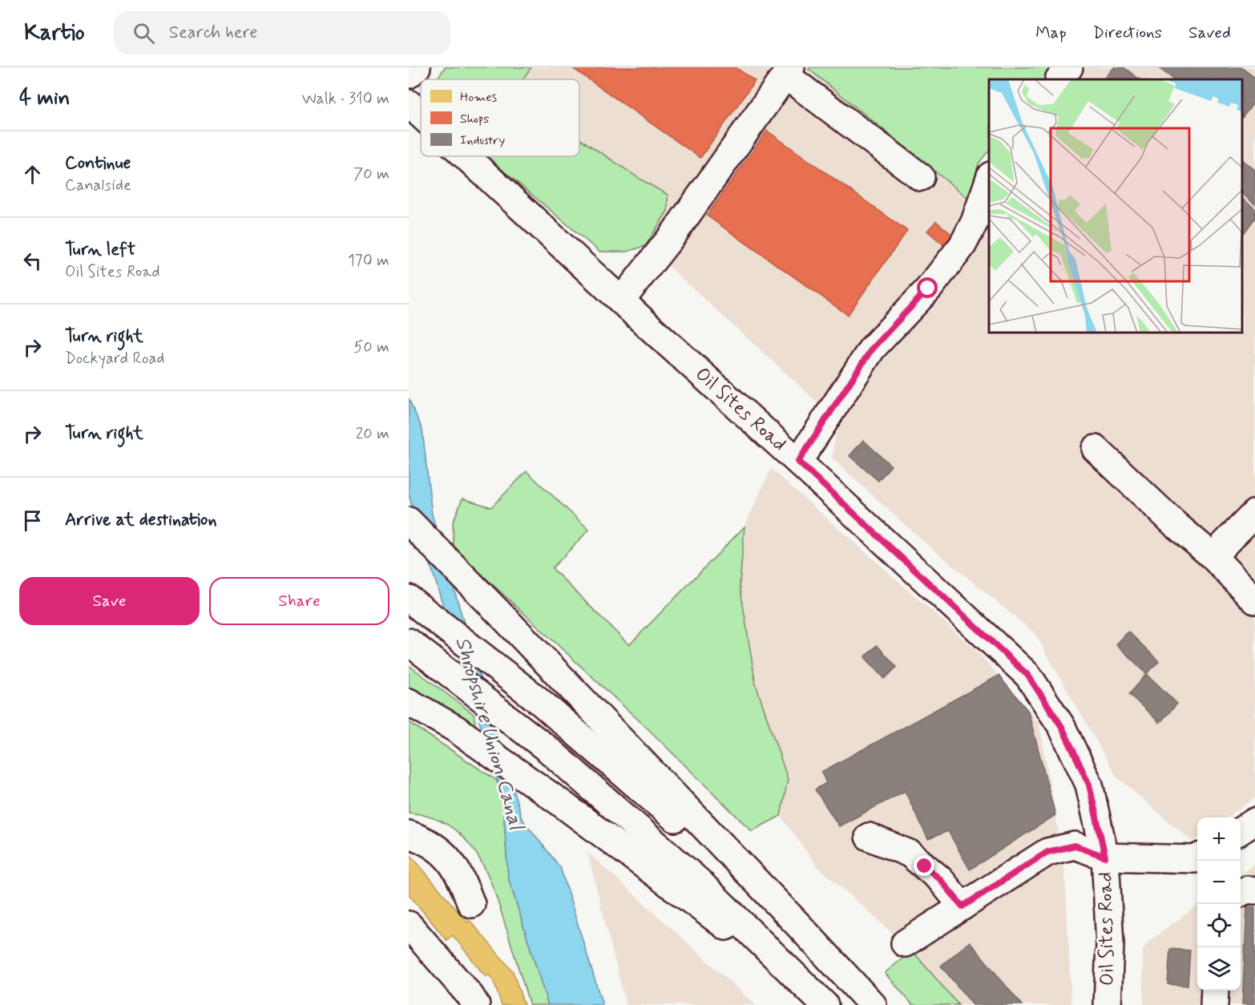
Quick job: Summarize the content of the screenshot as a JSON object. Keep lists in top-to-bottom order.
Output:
{
  "streets": {
    "main road": ["Oil Sites Road"]
  },
  "water": ["Shropshire Union Canal"],
  "legend": ["Homes", "Shops", "Industry"],
  "page": {
    "header": "Kartio",
    "search": "Search here",
    "nav": ["Map", "Directions", "Saved"],
    "heading": ["4 min", "Walk · 310 m"],
    "list": [
      ["Continue", "Canalside", "70 m"],
      ["Turn left", "Oil Sites Road", "170 m"],
      ["Turn right", "Dockyard Road", "50 m"],
      ["Turn right", "20 m"],
      "Arrive at destination"
    ],
    "buttons": ["Save", "Share"],
    "map_buttons": ["+", "−"]
  }
}
